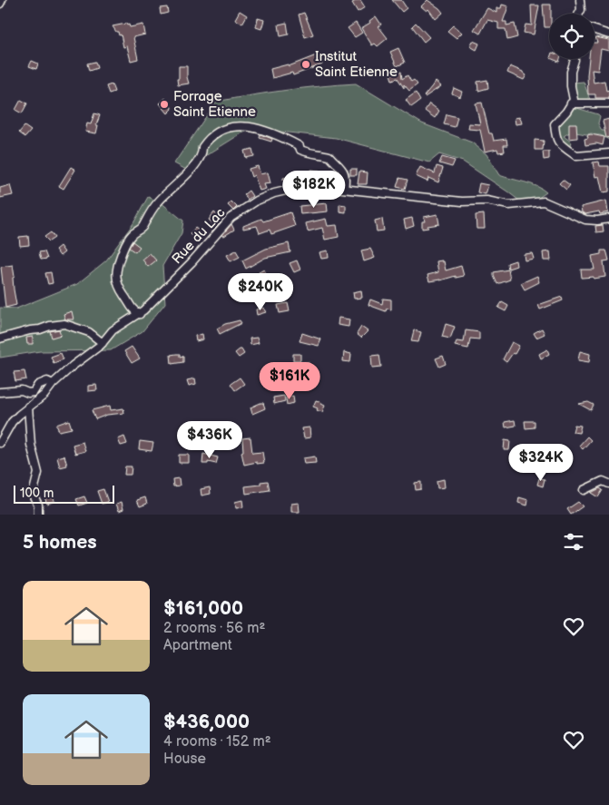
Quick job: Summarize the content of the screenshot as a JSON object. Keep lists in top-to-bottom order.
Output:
{
  "streets": {
    "street": ["Rue du Lac"]
  },
  "places": ["Institut Saint Etienne", "Forrage Saint Etienne"],
  "scale_bar": "100 m",
  "page": {
    "price": [
      "$182K",
      "$240K",
      "$161K",
      "$436K",
      "$324K"
    ],
    "scale": "100 m",
    "heading": "5 homes",
    "list": [
      {
        "name": "$161,000",
        "note": "2 rooms · 56 m² · Apartment"
      },
      {
        "name": "$436,000",
        "note": "4 rooms · 152 m² · House"
      }
    ]
  }
}
